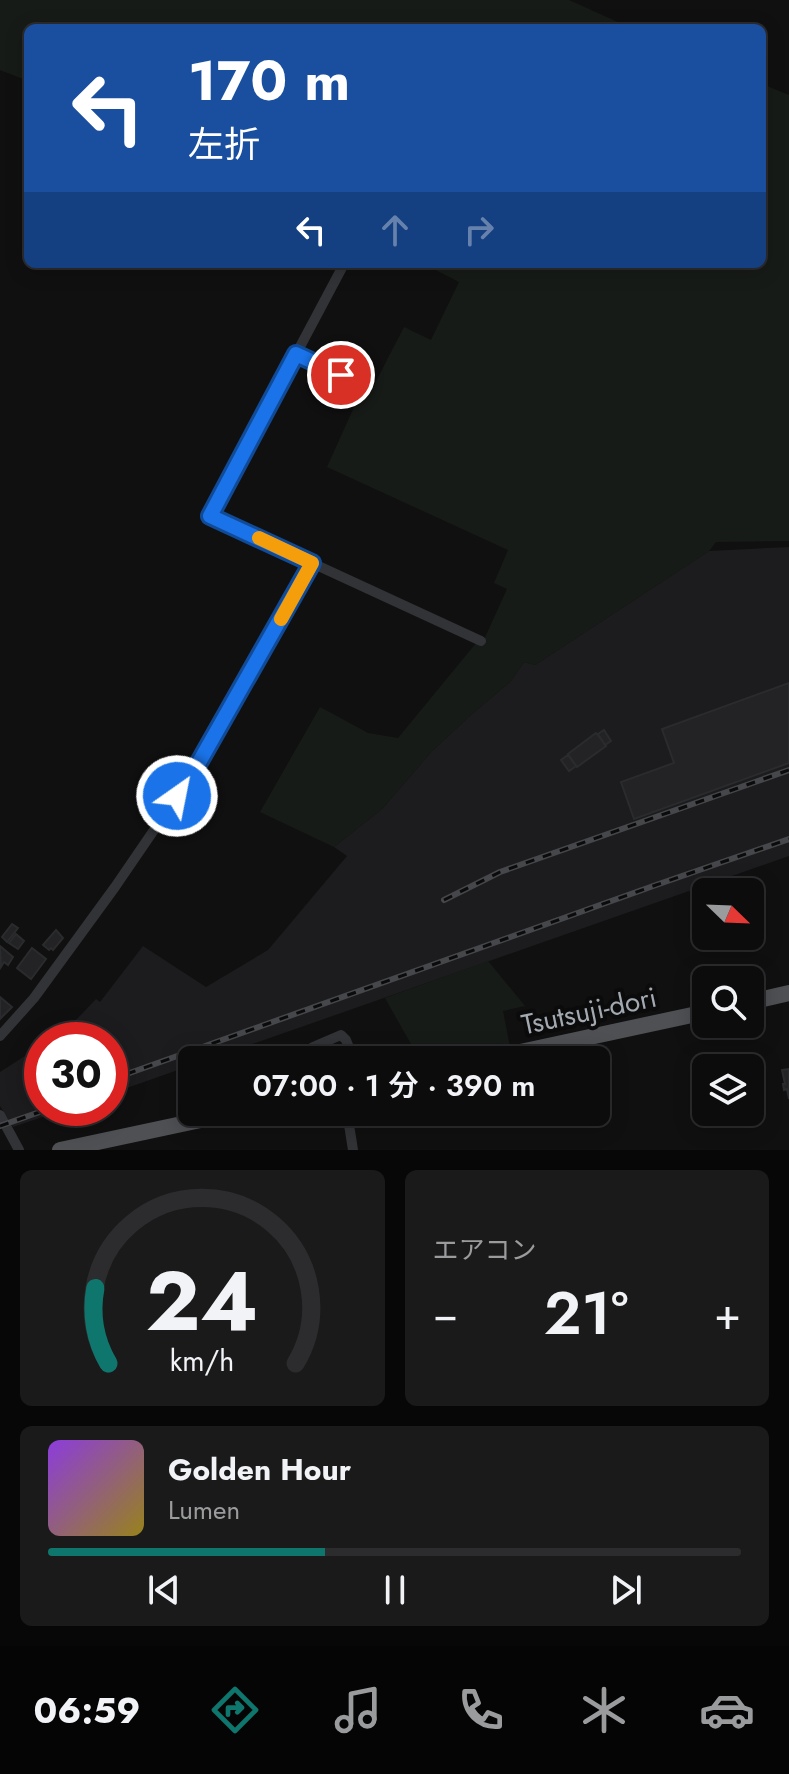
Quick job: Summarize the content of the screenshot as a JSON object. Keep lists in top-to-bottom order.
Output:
{
  "streets": {
    "main road": ["Tsutsuji-dori"]
  },
  "north": "bottom right",
  "page": {
    "turn": ["170 m", "左折"],
    "limit": "30",
    "trip": "07:00 · 1 分 · 390 m",
    "tile": "エアコン",
    "heat": ["−", "21°", "+"],
    "song": ["Golden Hour", "Lumen"],
    "tabs": "06:59",
    "gauge": ["24", "km/h"]
  }
}
